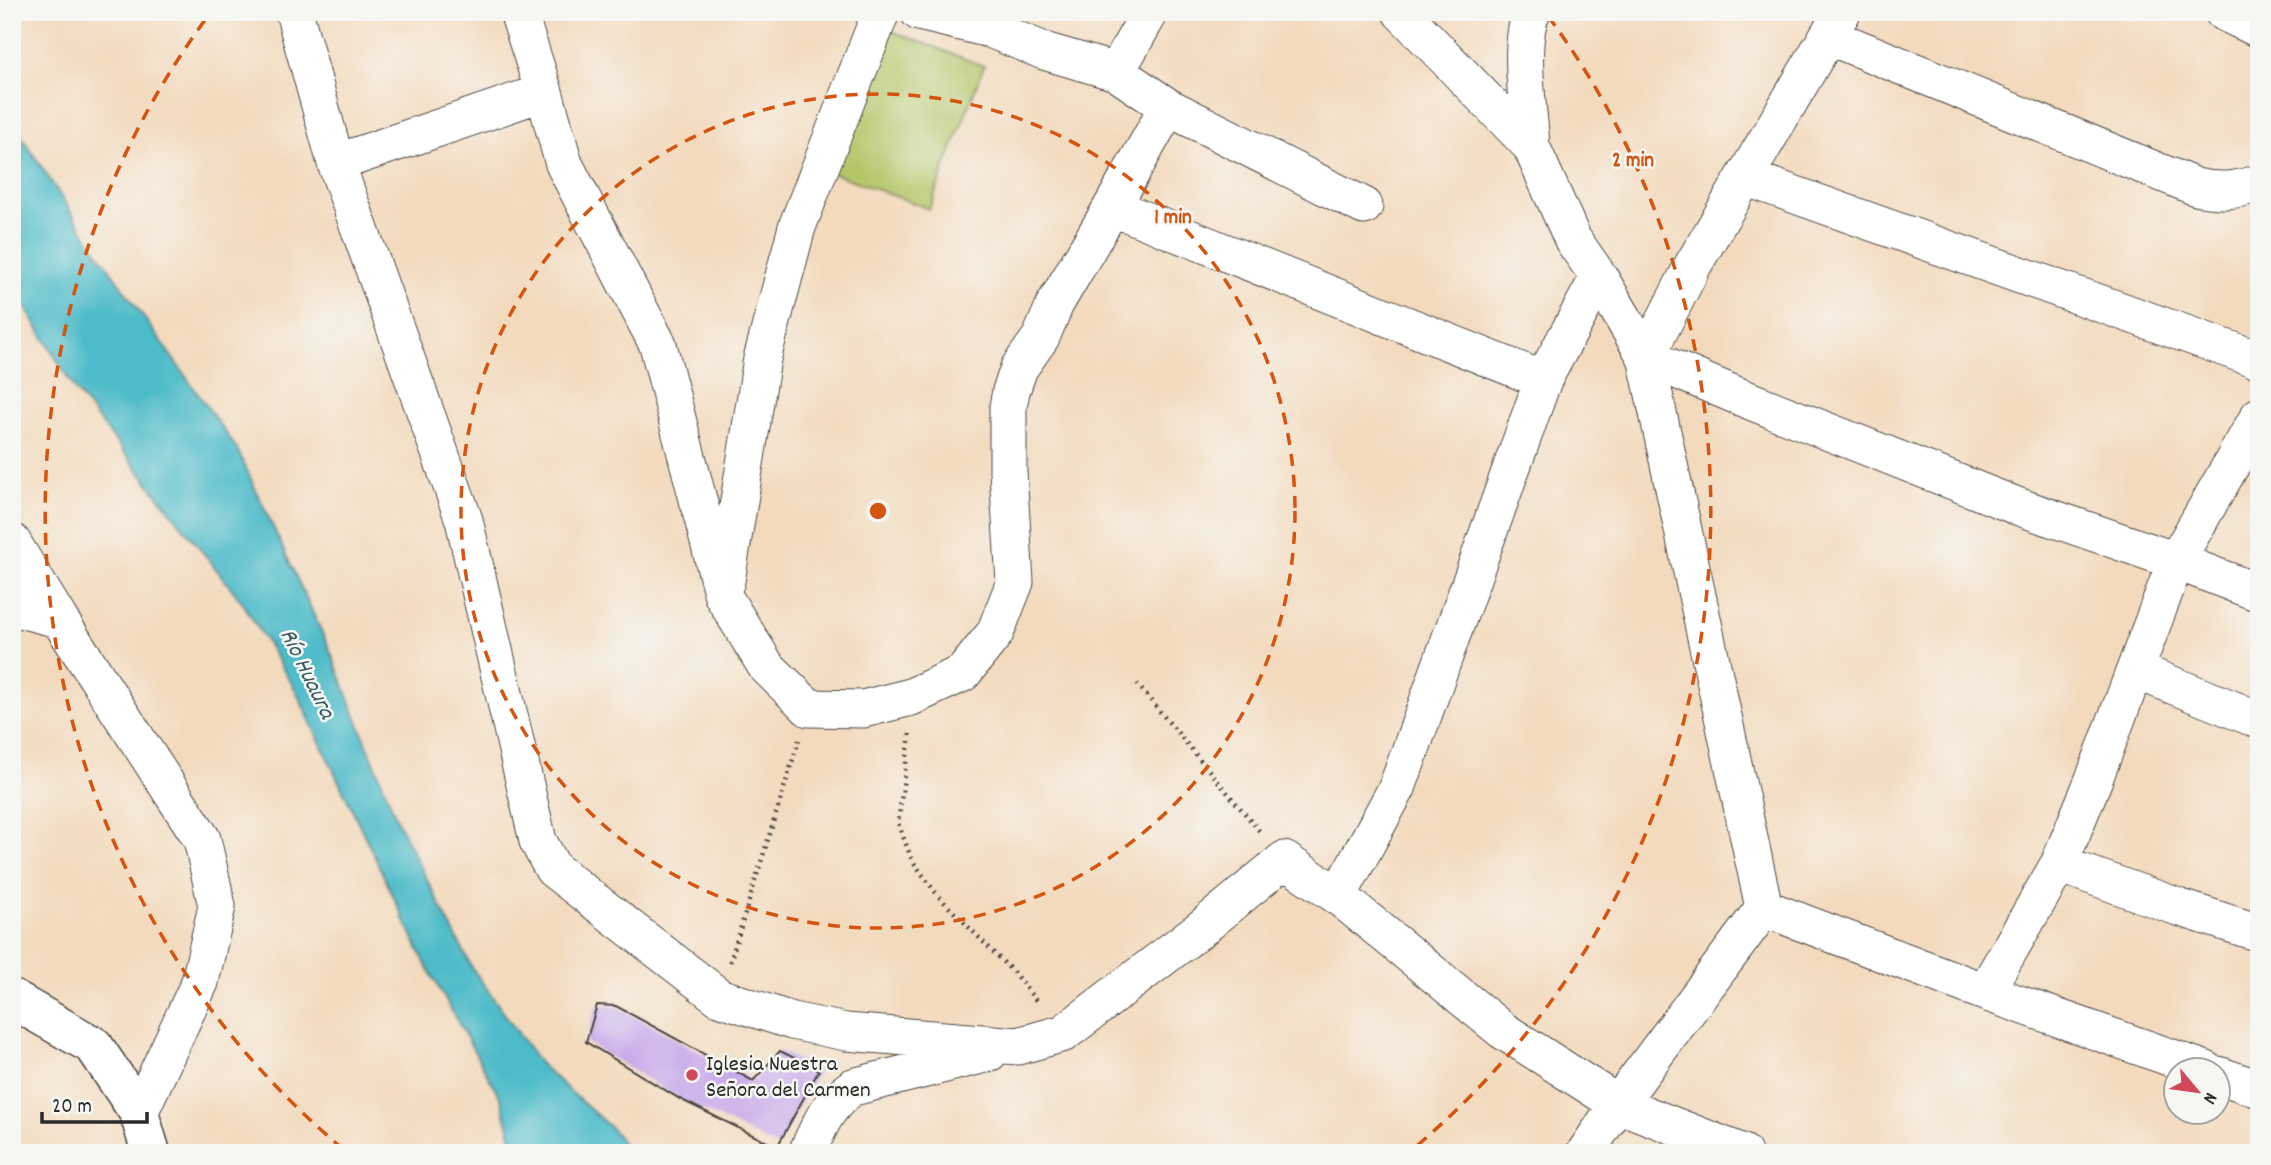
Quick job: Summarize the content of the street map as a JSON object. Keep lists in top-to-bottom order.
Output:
{
  "water": ["Río Huaura"],
  "places": ["Iglesia Nuestra Señora del Carmen"],
  "scale_bar": "20 m",
  "north": "bottom right",
  "rings": ["2 min", "1 min"]
}
